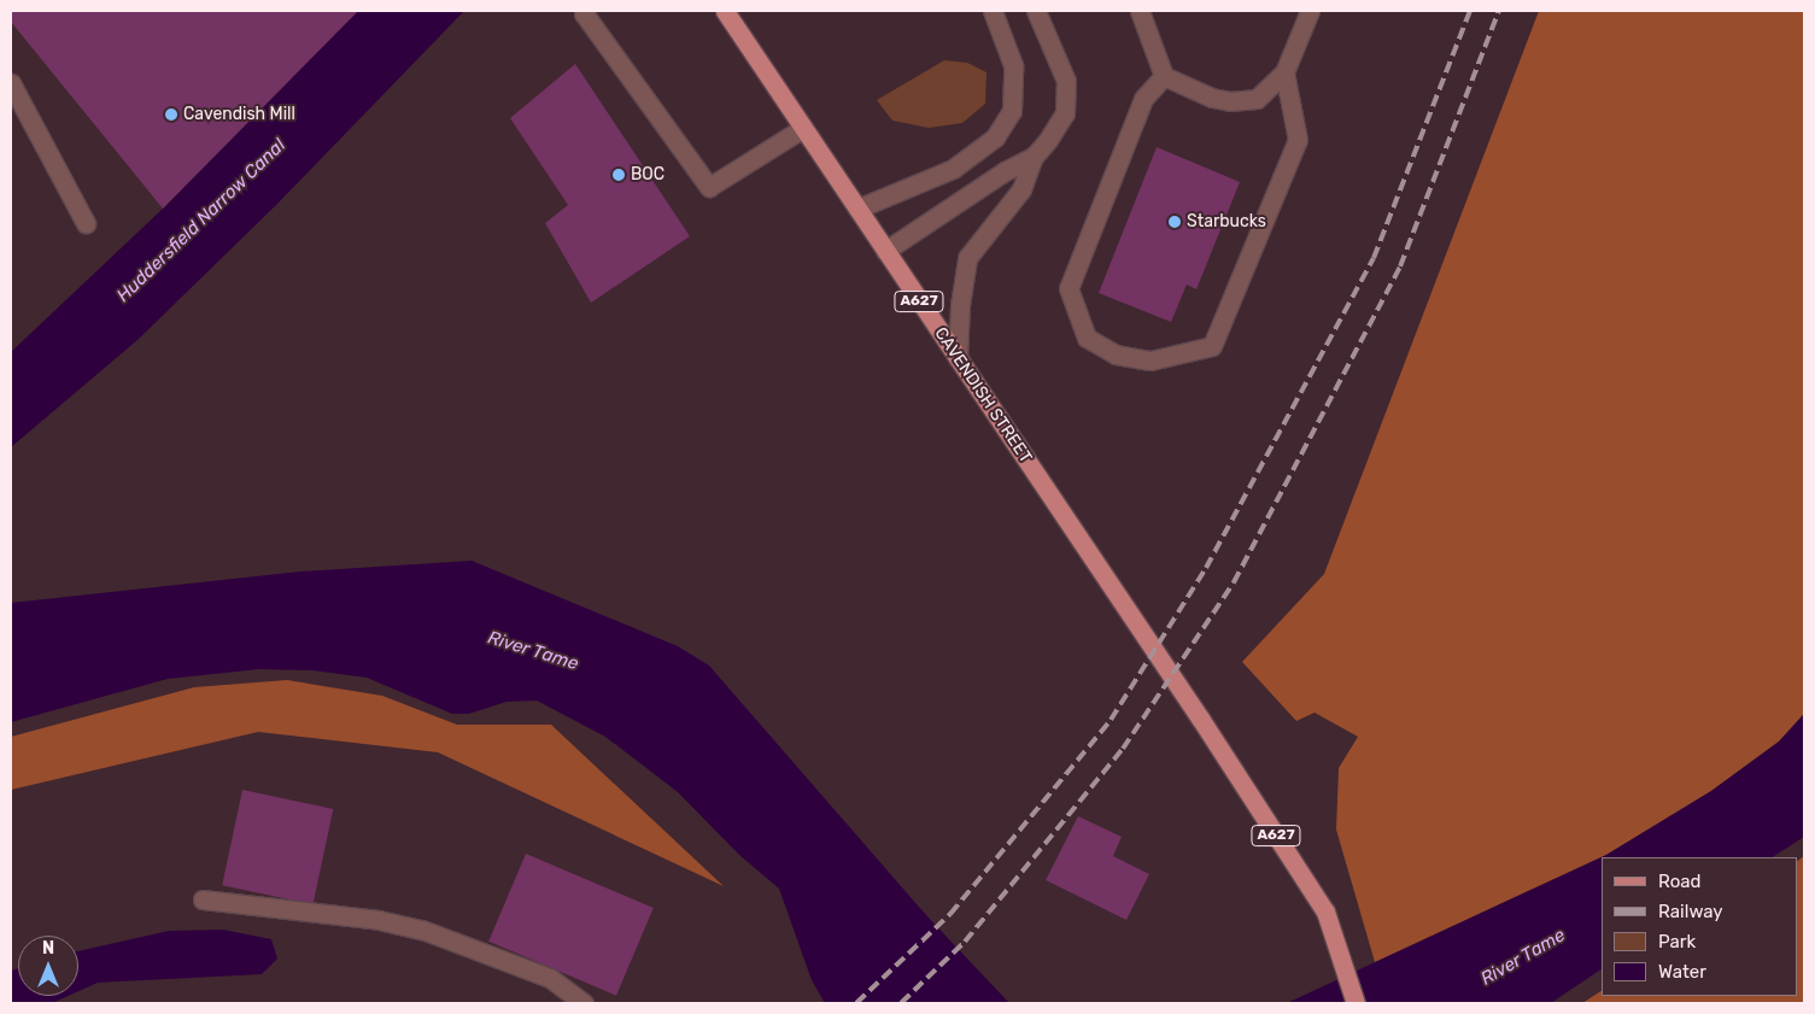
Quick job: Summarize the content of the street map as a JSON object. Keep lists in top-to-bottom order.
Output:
{
  "streets": {
    "main road": ["A627", "CAVENDISH STREET"]
  },
  "water": ["Huddersfield Narrow Canal", "River Tame"],
  "places": ["Cavendish Mill", "BOC", "Starbucks"],
  "legend": [
    "Road",
    "Railway",
    "Park",
    "Water"
  ],
  "north": "top"
}
